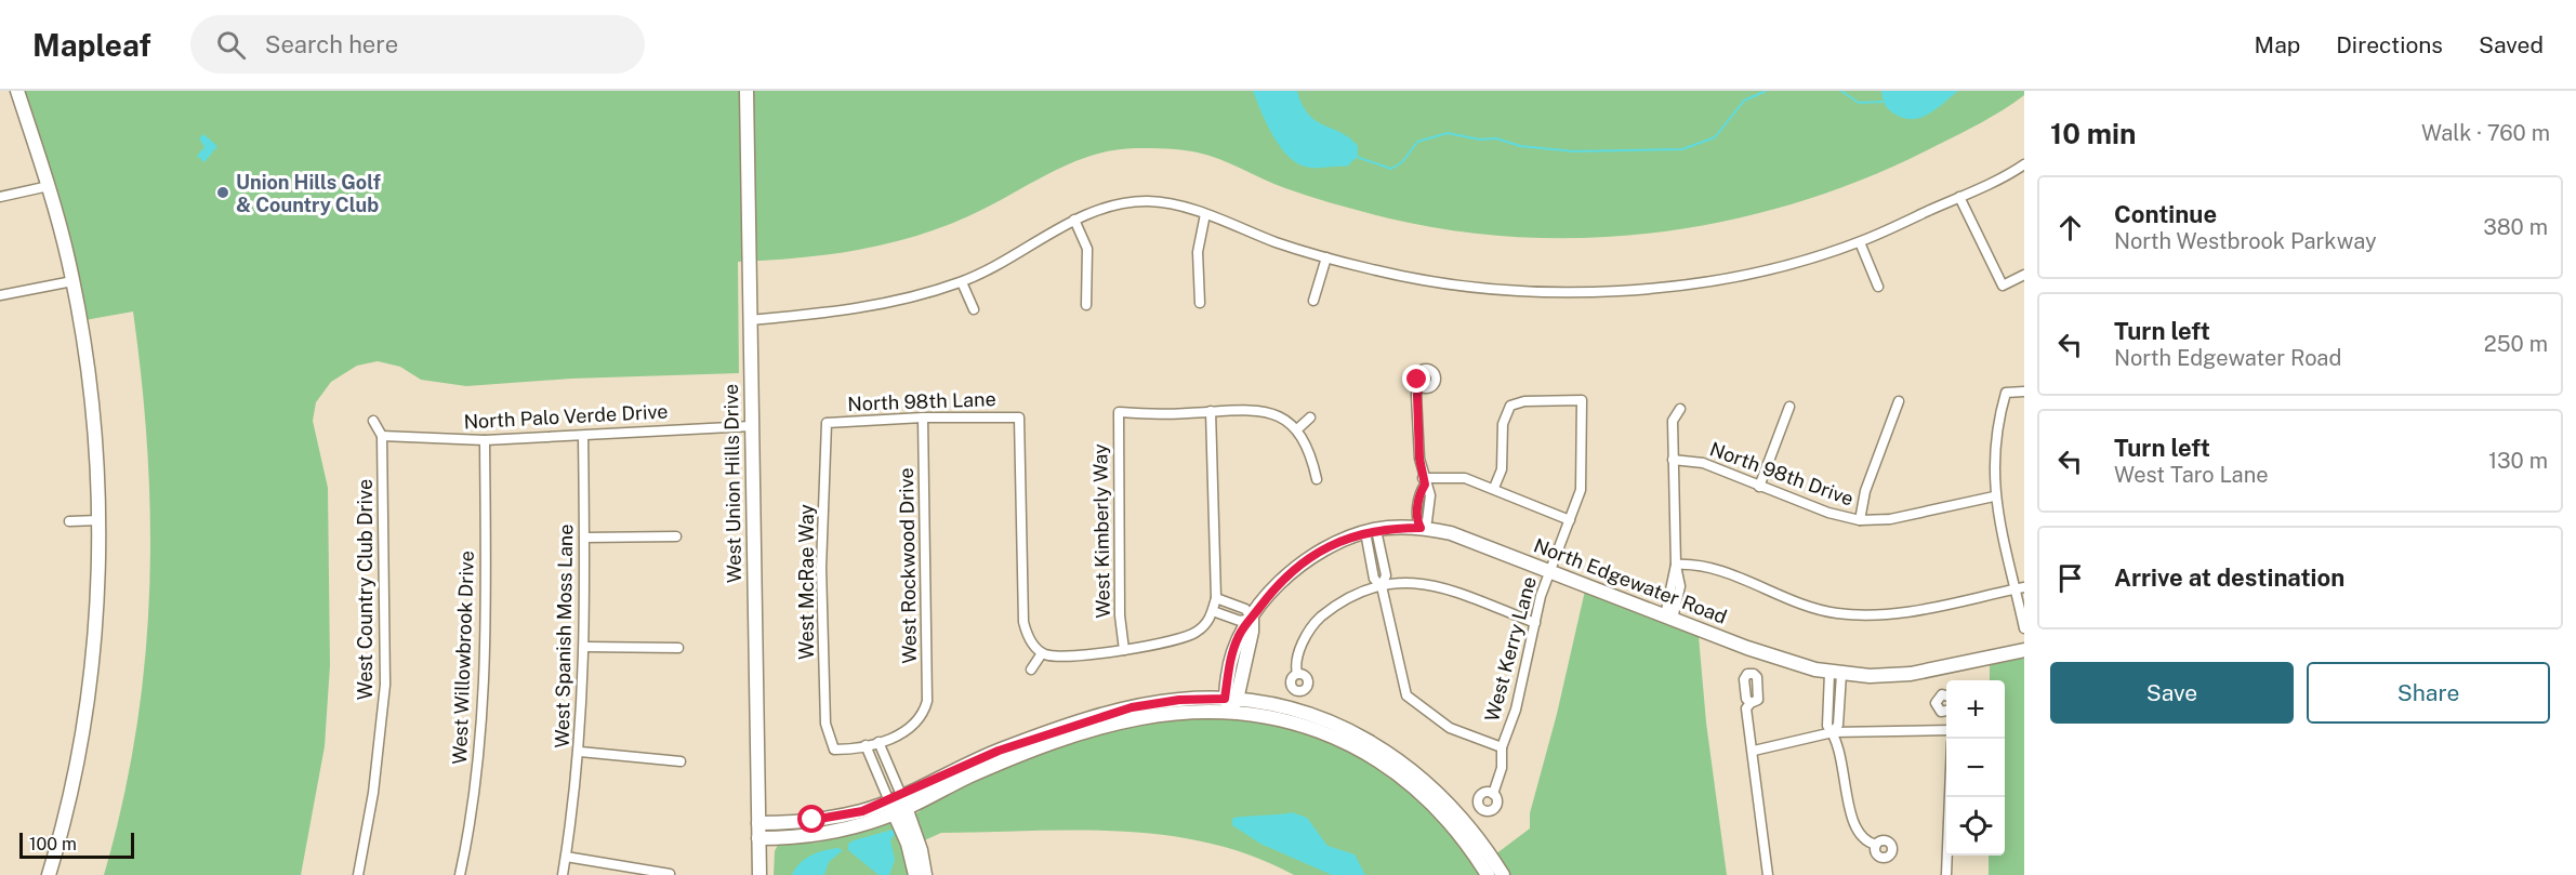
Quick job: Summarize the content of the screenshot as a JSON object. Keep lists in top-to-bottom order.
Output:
{
  "streets": {
    "street": [
      "North 98th Lane",
      "North Palo Verde Drive",
      "North 98th Drive",
      "West Union Hills Drive",
      "West Kimberly Way",
      "West Rockwood Drive",
      "North Edgewater Road",
      "West McRae Way",
      "West Country Club Drive",
      "West Spanish Moss Lane",
      "West Kerry Lane",
      "West Willowbrook Drive"
    ]
  },
  "crossings": [
    ["North 98th Lane", "West Rockwood Drive"],
    ["North 98th Lane", "West McRae Way"],
    ["North Palo Verde Drive", "West Union Hills Drive"],
    ["North Palo Verde Drive", "West Country Club Drive"],
    ["North Palo Verde Drive", "West Spanish Moss Lane"],
    ["North Palo Verde Drive", "West Willowbrook Drive"],
    ["North Edgewater Road", "West Kerry Lane"]
  ],
  "places": ["Union Hills Golf & Country Club"],
  "scale_bar": "100 m",
  "page": {
    "header": "Mapleaf",
    "search": "Search here",
    "nav": ["Map", "Directions", "Saved"],
    "heading": ["10 min", "Walk · 760 m"],
    "list": [
      ["Continue", "North Westbrook Parkway", "380 m"],
      ["Turn left", "North Edgewater Road", "250 m"],
      ["Turn left", "West Taro Lane", "130 m"],
      "Arrive at destination"
    ],
    "buttons": ["Save", "Share"],
    "map_buttons": ["+", "−"],
    "scale": "100 m"
  }
}
